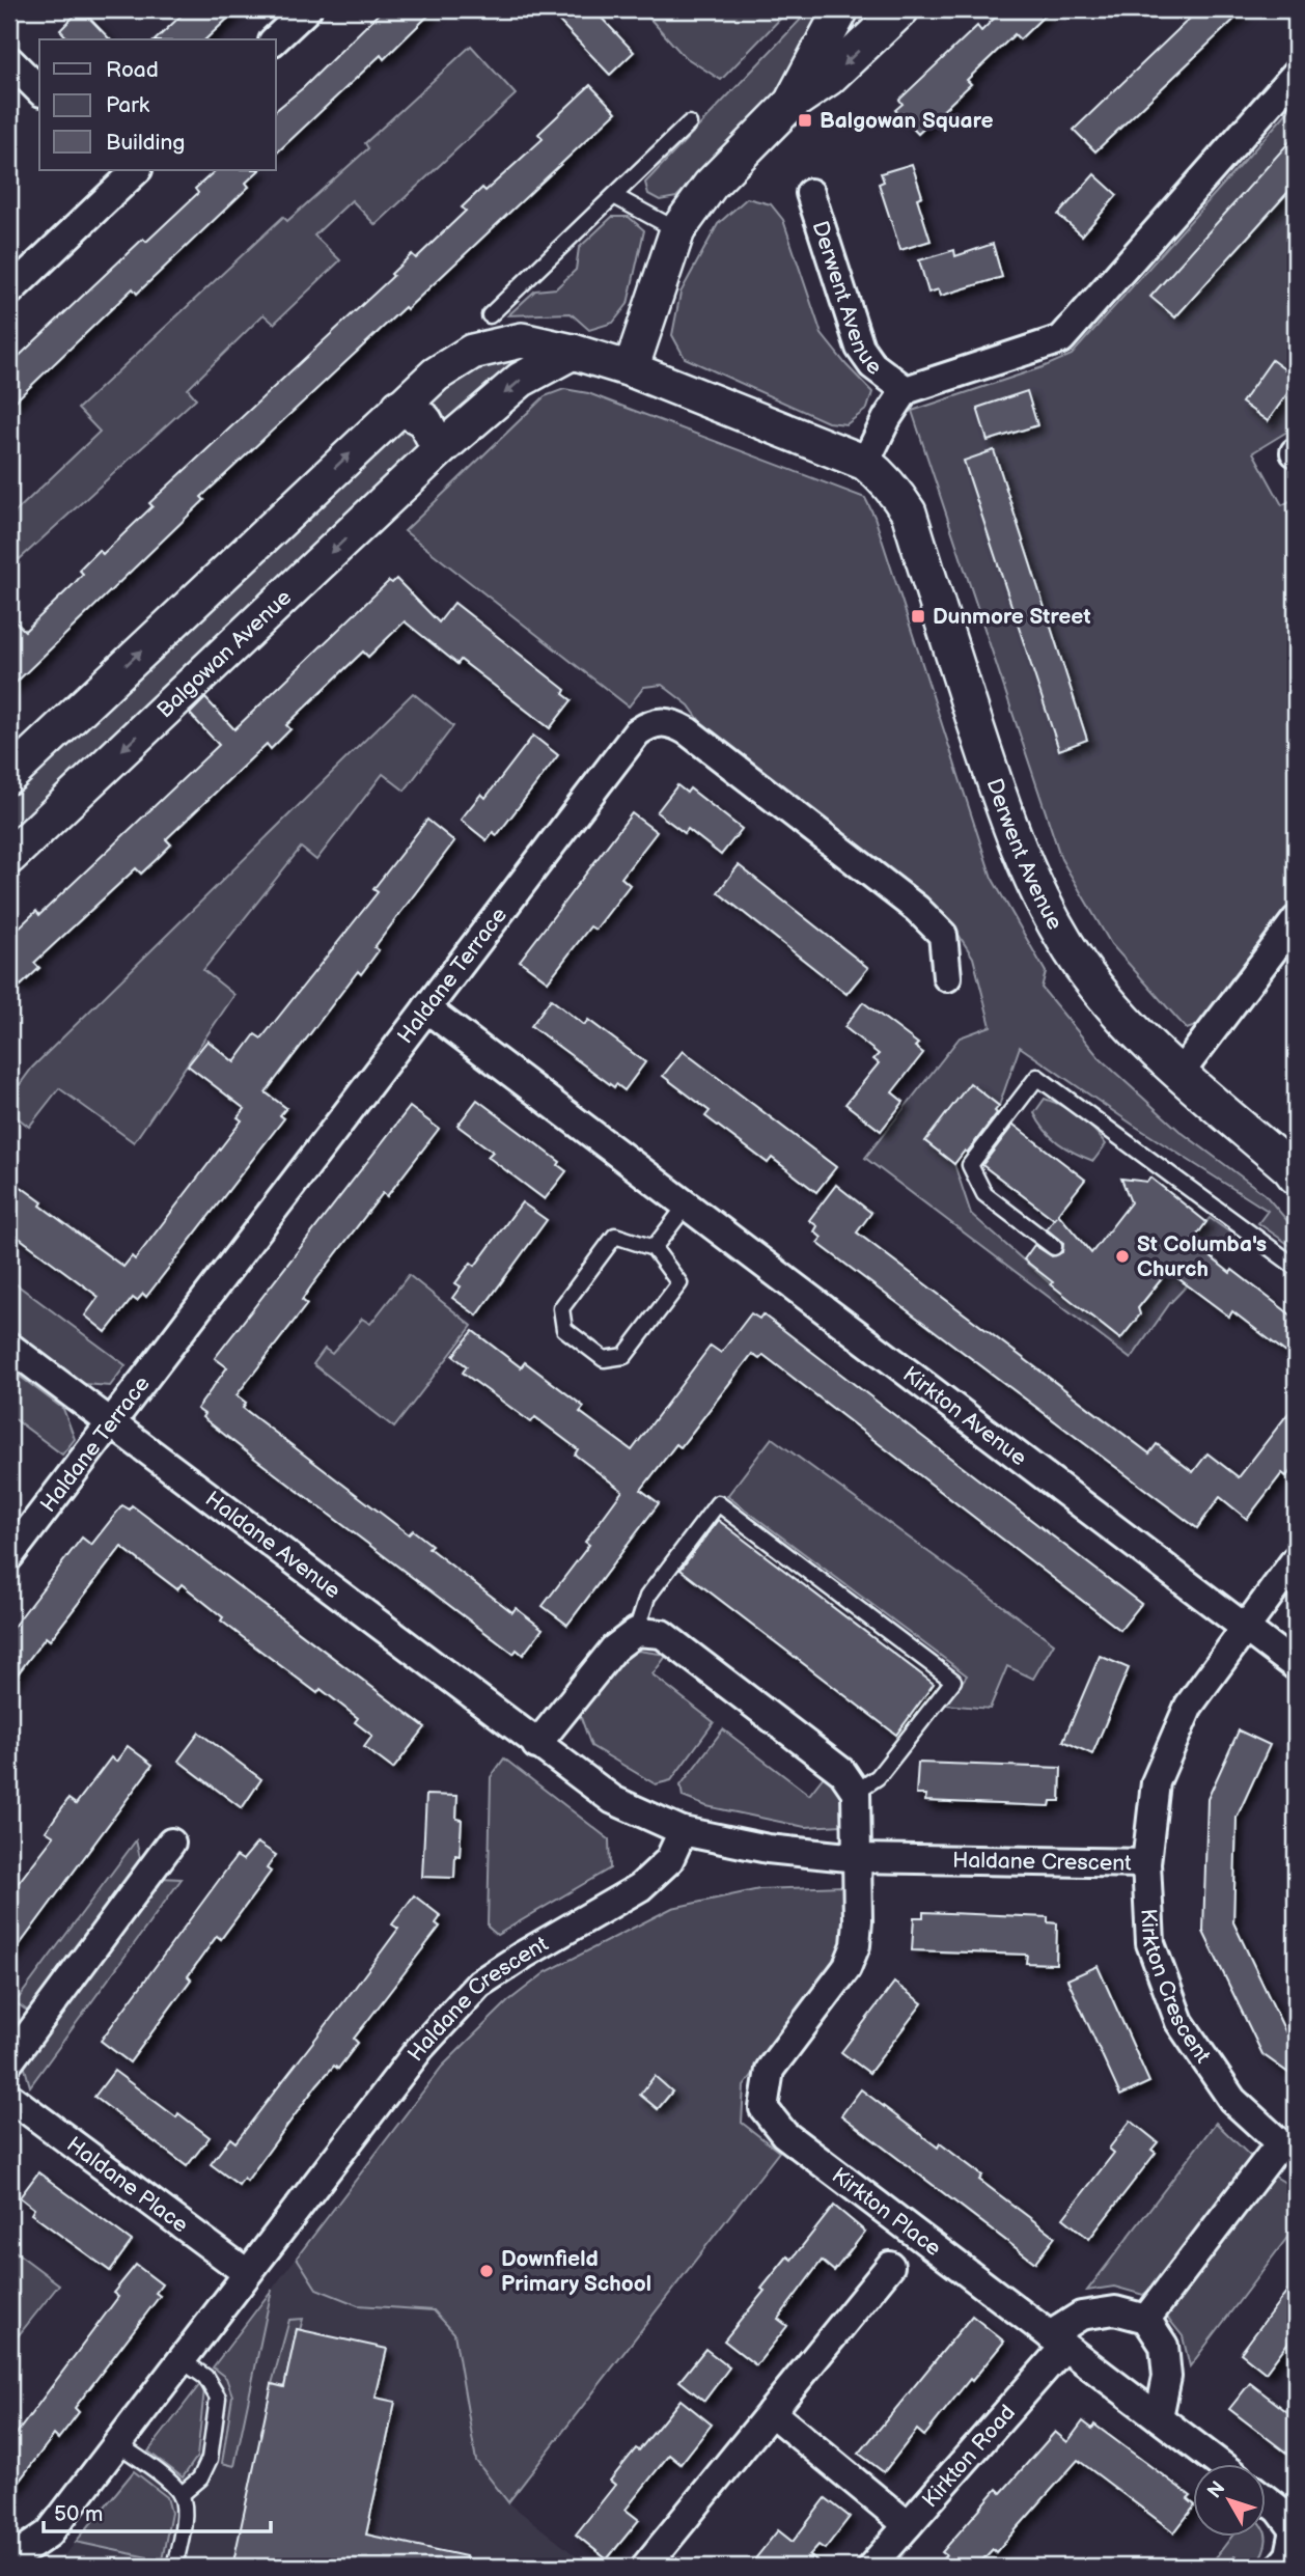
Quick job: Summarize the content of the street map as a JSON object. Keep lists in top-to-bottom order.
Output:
{
  "streets": {
    "street": [
      "Derwent Avenue",
      "Balgowan Avenue",
      "Haldane Terrace",
      "Kirkton Avenue",
      "Haldane Avenue",
      "Haldane Crescent",
      "Kirkton Crescent",
      "Haldane Place",
      "Kirkton Place",
      "Kirkton Road"
    ]
  },
  "crossings": [
    ["Derwent Avenue", "Balgowan Avenue"],
    ["Haldane Terrace", "Kirkton Avenue"],
    ["Haldane Terrace", "Haldane Avenue"],
    ["Kirkton Avenue", "Kirkton Crescent"],
    ["Haldane Avenue", "Haldane Crescent"],
    ["Haldane Crescent", "Kirkton Crescent"],
    ["Haldane Crescent", "Haldane Place"],
    ["Haldane Crescent", "Kirkton Place"],
    ["Kirkton Place", "Kirkton Road"]
  ],
  "places": {
    "transit": ["Balgowan Square", "Dunmore Street"],
    "other": ["St Columba's Church", "Downfield Primary School"]
  },
  "legend": ["Road", "Park", "Building"],
  "scale_bar": "50 m",
  "north": "top left"
}
